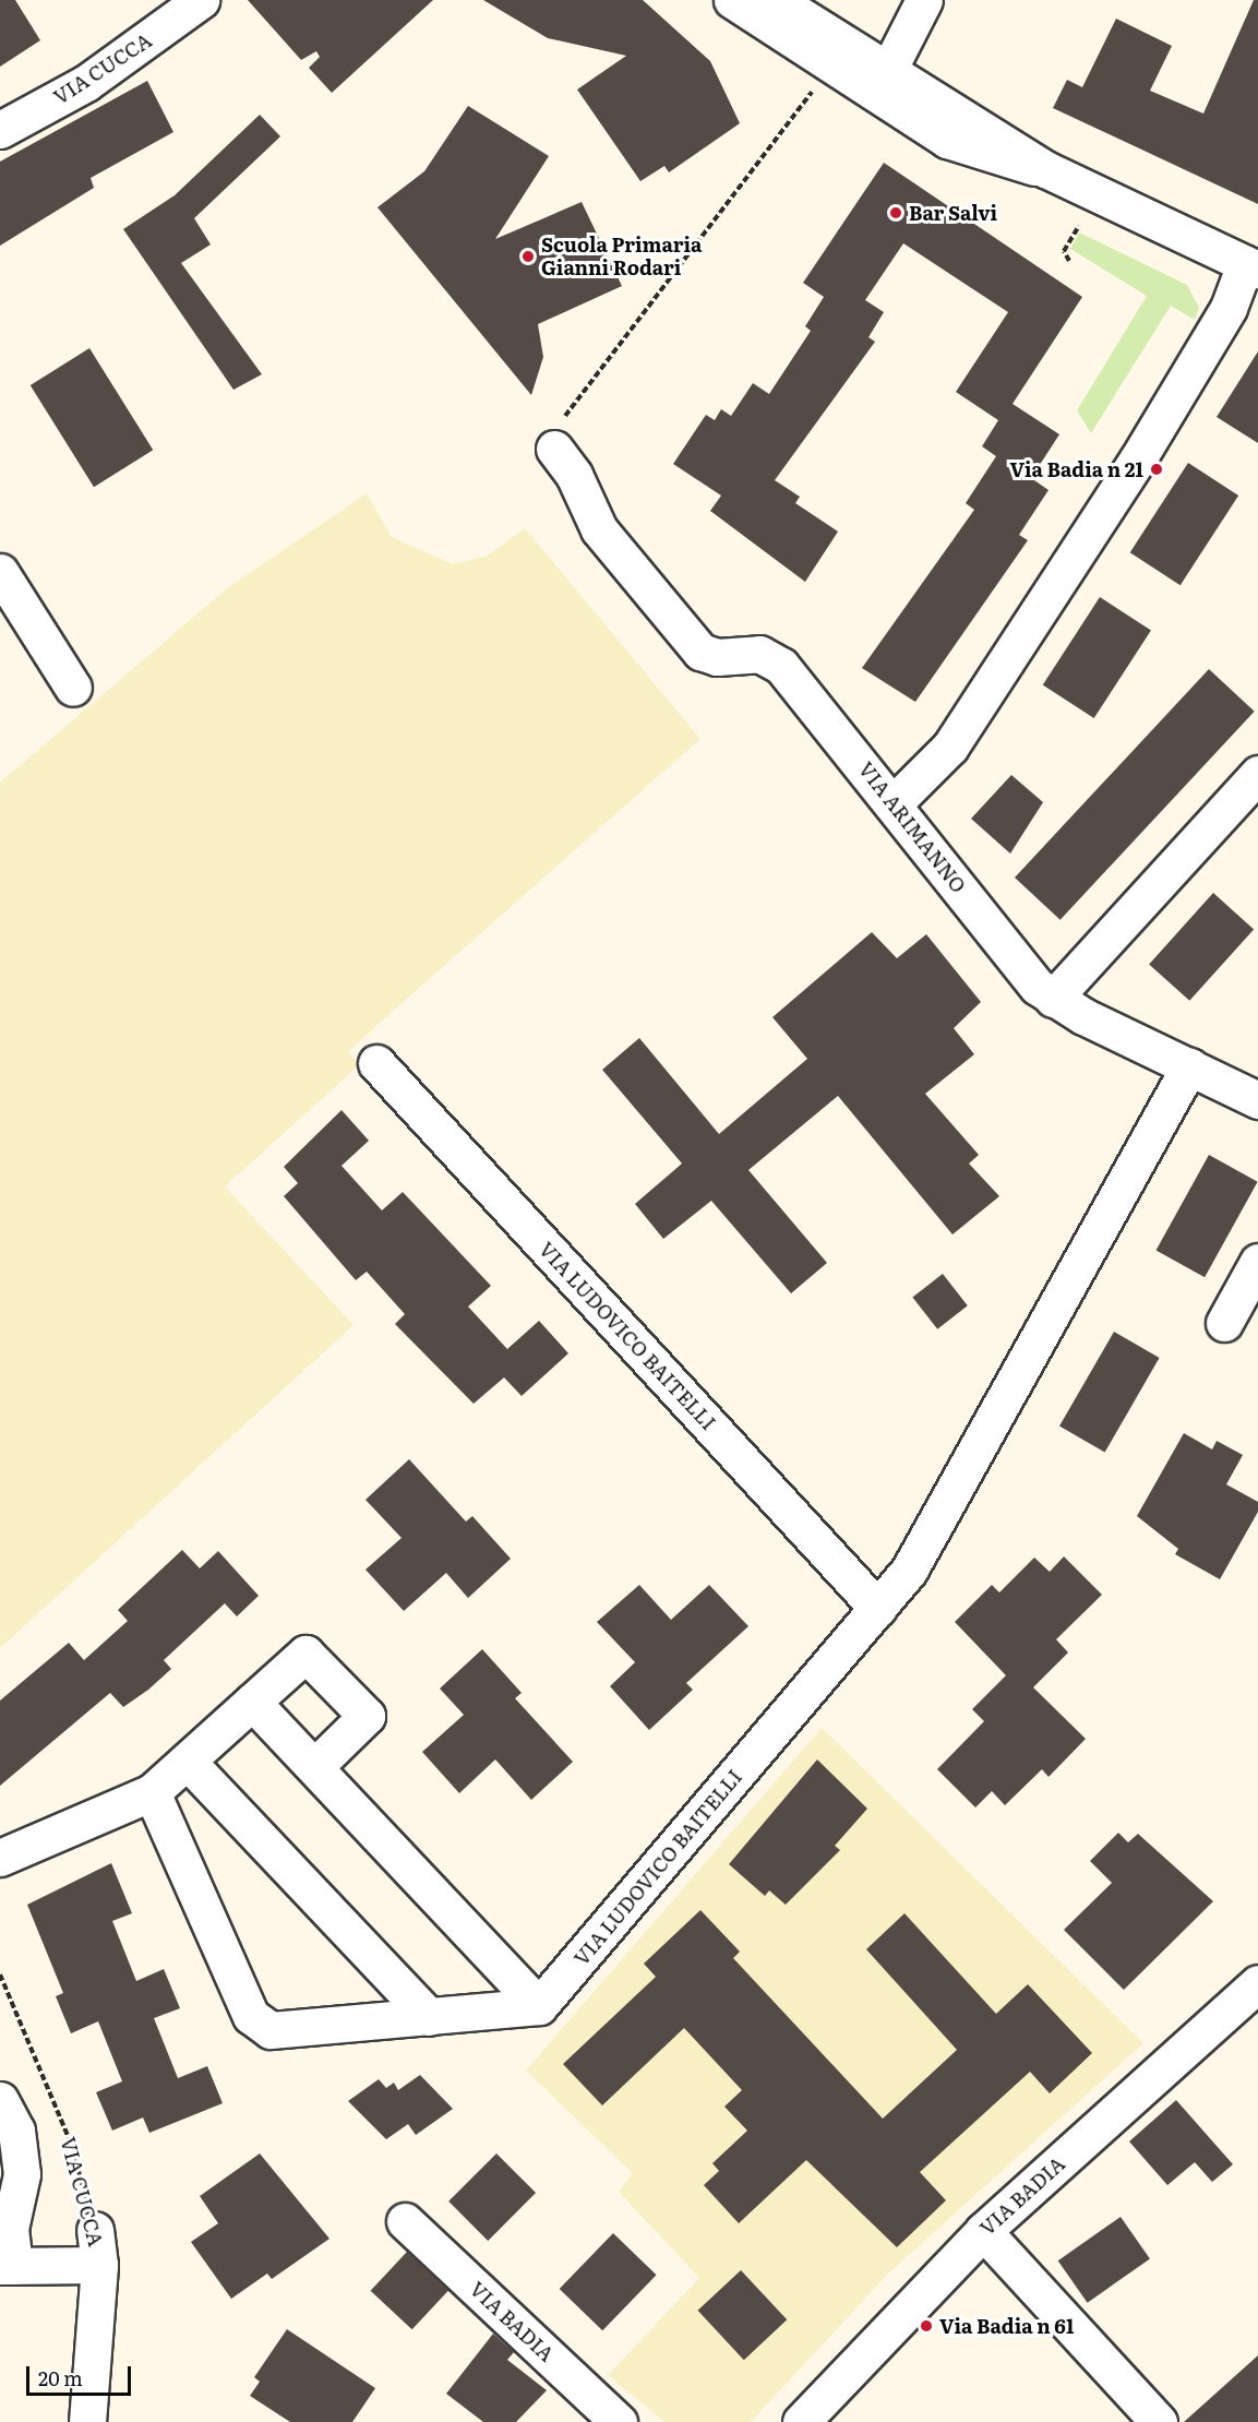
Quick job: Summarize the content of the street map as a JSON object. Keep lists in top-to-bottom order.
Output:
{
  "streets": {
    "street": [
      "VIA CUCCA",
      "VIA ARIMANNO",
      "VIA LUDOVICO BAITELLI",
      "VIA BADIA"
    ]
  },
  "crossings": [
    ["VIA ARIMANNO", "VIA LUDOVICO BAITELLI"]
  ],
  "places": [
    "Bar Salvi",
    "Scuola Primaria Gianni Rodari",
    "Via Badia n 21",
    "Via Badia n 61"
  ],
  "scale_bar": "20 m"
}
